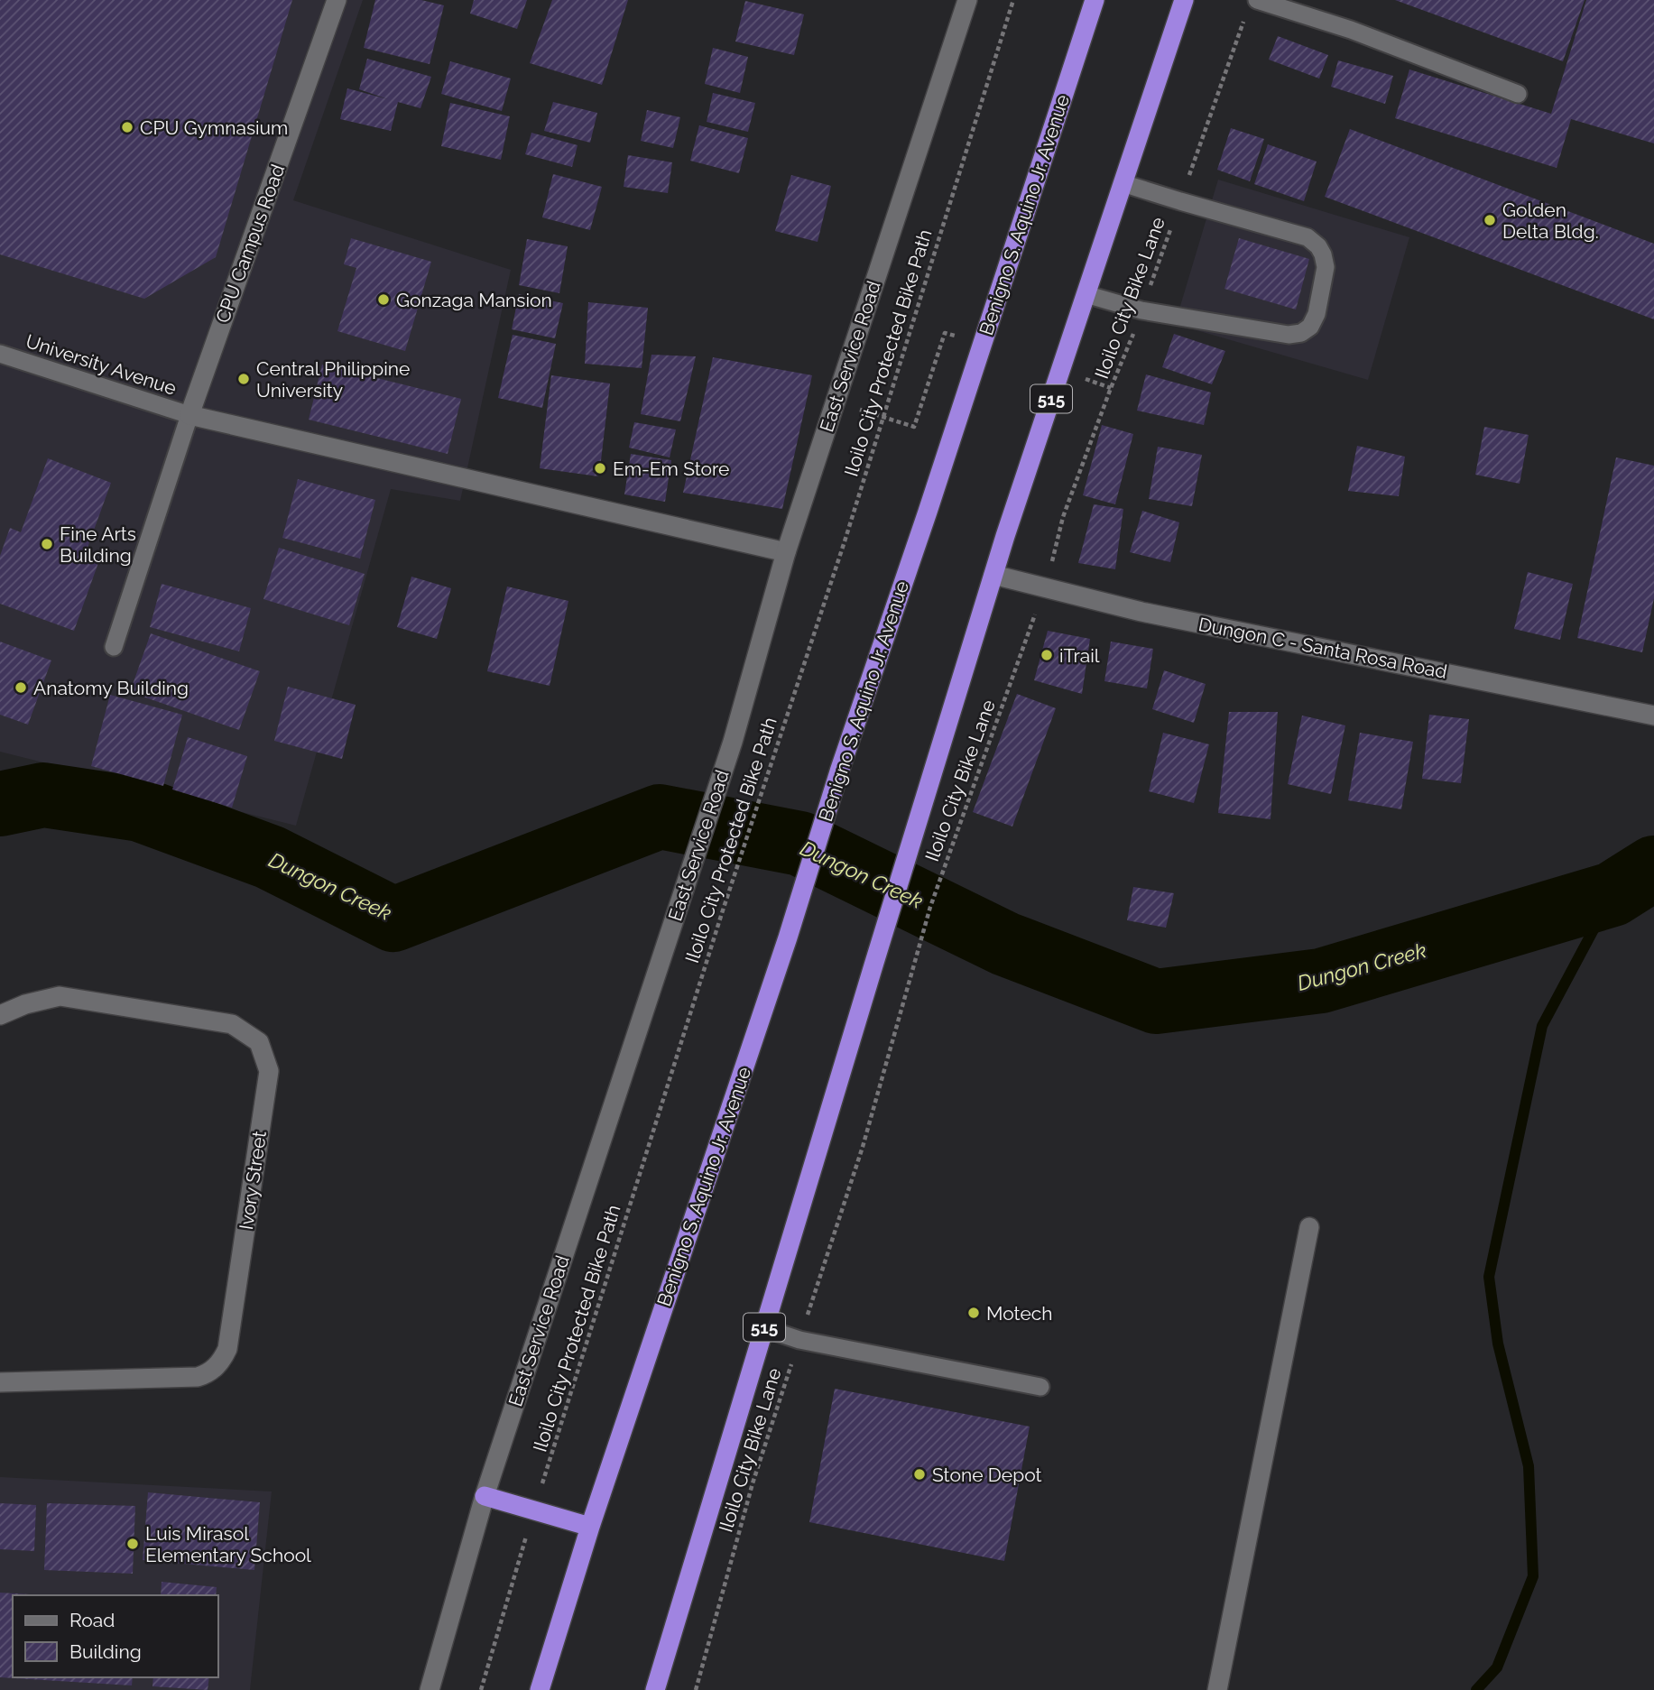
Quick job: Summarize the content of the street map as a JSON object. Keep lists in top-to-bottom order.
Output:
{
  "streets": {
    "highway": ["Benigno S. Aquino Jr. Avenue", "515"],
    "street": [
      "CPU Campus Road",
      "East Service Road",
      "Dungon C - Santa Rosa Road",
      "Ivory Street"
    ],
    "lane": ["University Avenue"],
    "path": ["Iloilo City Bike Lane", "Iloilo City Protected Bike Path"]
  },
  "crossings": [
    ["CPU Campus Road", "University Avenue"],
    ["Iloilo City Bike Lane", "Dungon C - Santa Rosa Road"],
    ["515", "Dungon C - Santa Rosa Road"]
  ],
  "water": ["Dungon Creek"],
  "places": [
    "CPU Gymnasium",
    "Golden Delta Bldg.",
    "Gonzaga Mansion",
    "Central Philippine University",
    "Em-Em Store",
    "Fine Arts Building",
    "iTrail",
    "Anatomy Building",
    "Motech",
    "Stone Depot",
    "Luis Mirasol Elementary School"
  ],
  "legend": ["Road", "Building"]
}
